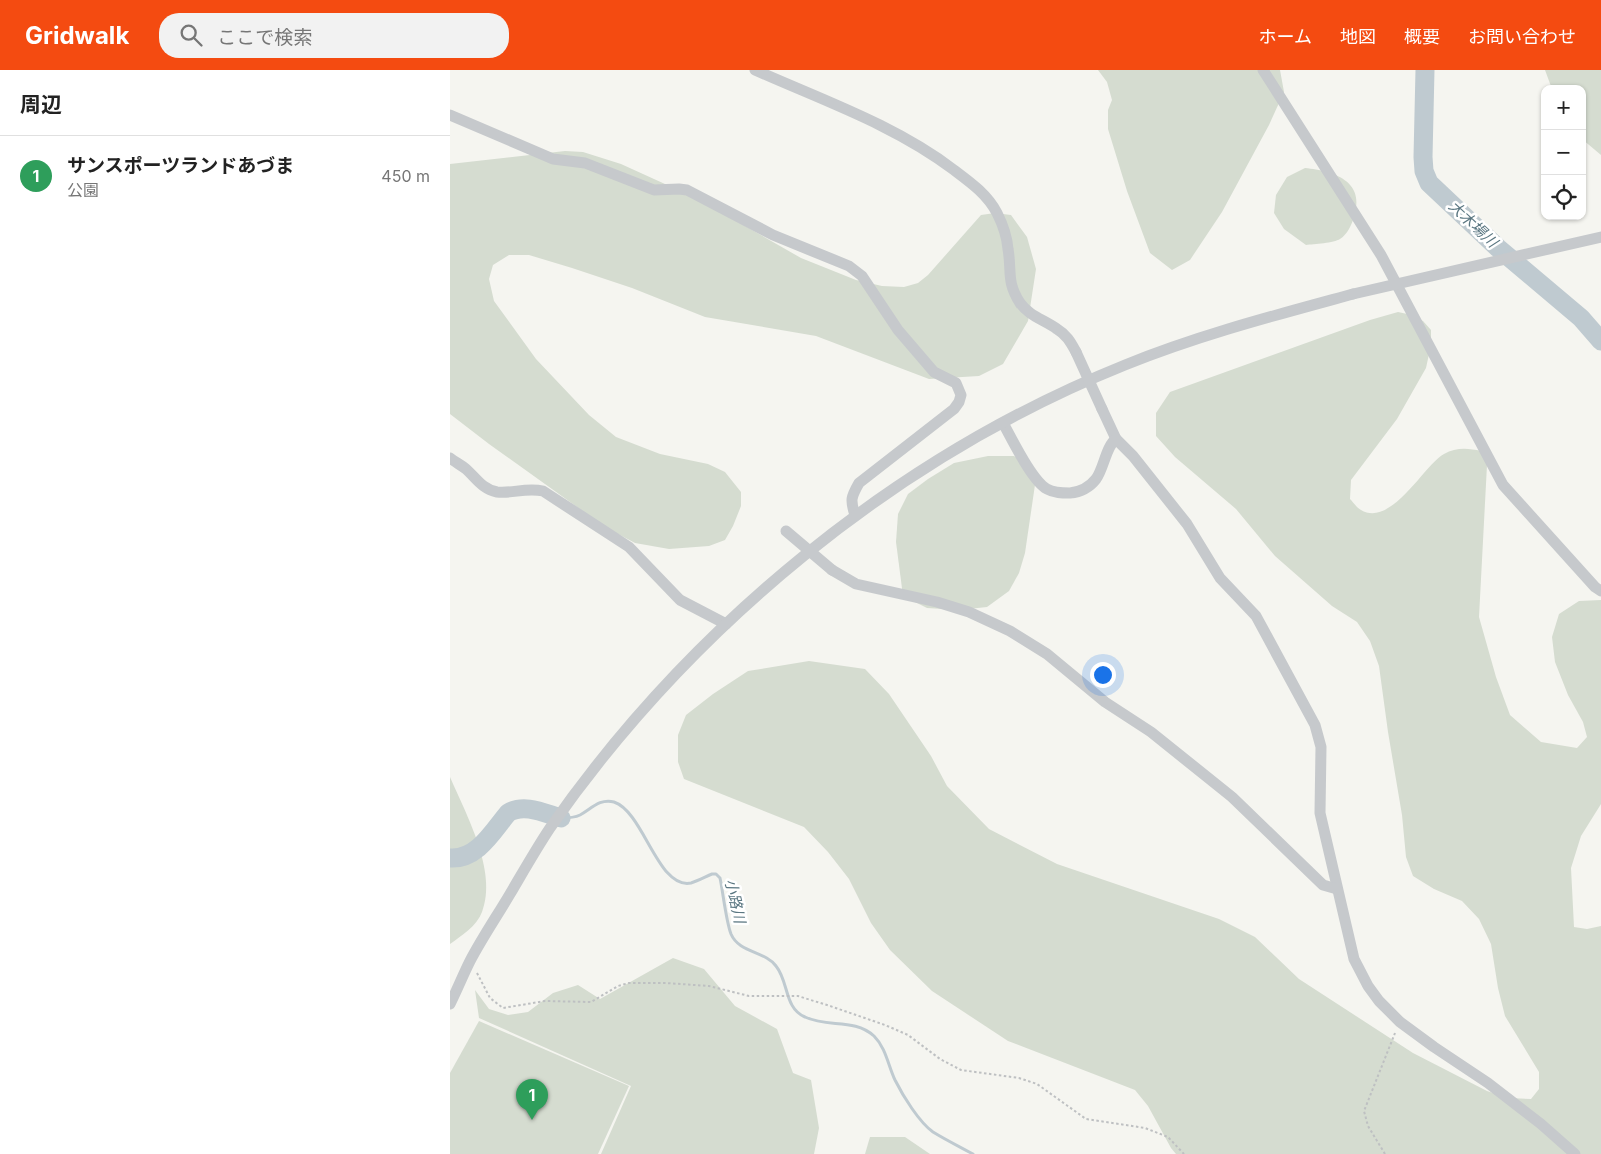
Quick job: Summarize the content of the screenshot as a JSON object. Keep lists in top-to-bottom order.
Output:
{
  "water": ["大木場川", "小路川"],
  "page": {
    "header": "Gridwalk",
    "search": "ここで検索",
    "nav": [
      "ホーム",
      "地図",
      "概要",
      "お問い合わせ"
    ],
    "heading": "周辺",
    "map_buttons": ["+", "−"],
    "list": [
      {
        "mark": "1",
        "name": "サンスポーツランドあづま",
        "note": "公園",
        "value": "450 m"
      }
    ],
    "pins": "1"
  }
}
